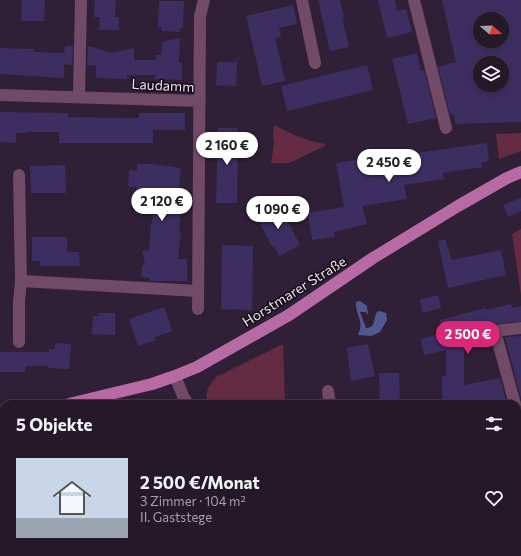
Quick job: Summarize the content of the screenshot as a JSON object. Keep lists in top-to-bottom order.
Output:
{
  "streets": {
    "main road": ["Horstmarer Straße"],
    "street": ["Laudamm"]
  },
  "north": "right",
  "page": {
    "price": [
      "2 160 €",
      "2 450 €",
      "2 120 €",
      "1 090 €",
      "2 500 €"
    ],
    "heading": "5 Objekte",
    "list": [
      {
        "name": "2 500 €/Monat",
        "note": "3 Zimmer · 104 m² · II. Gaststege"
      }
    ]
  }
}
